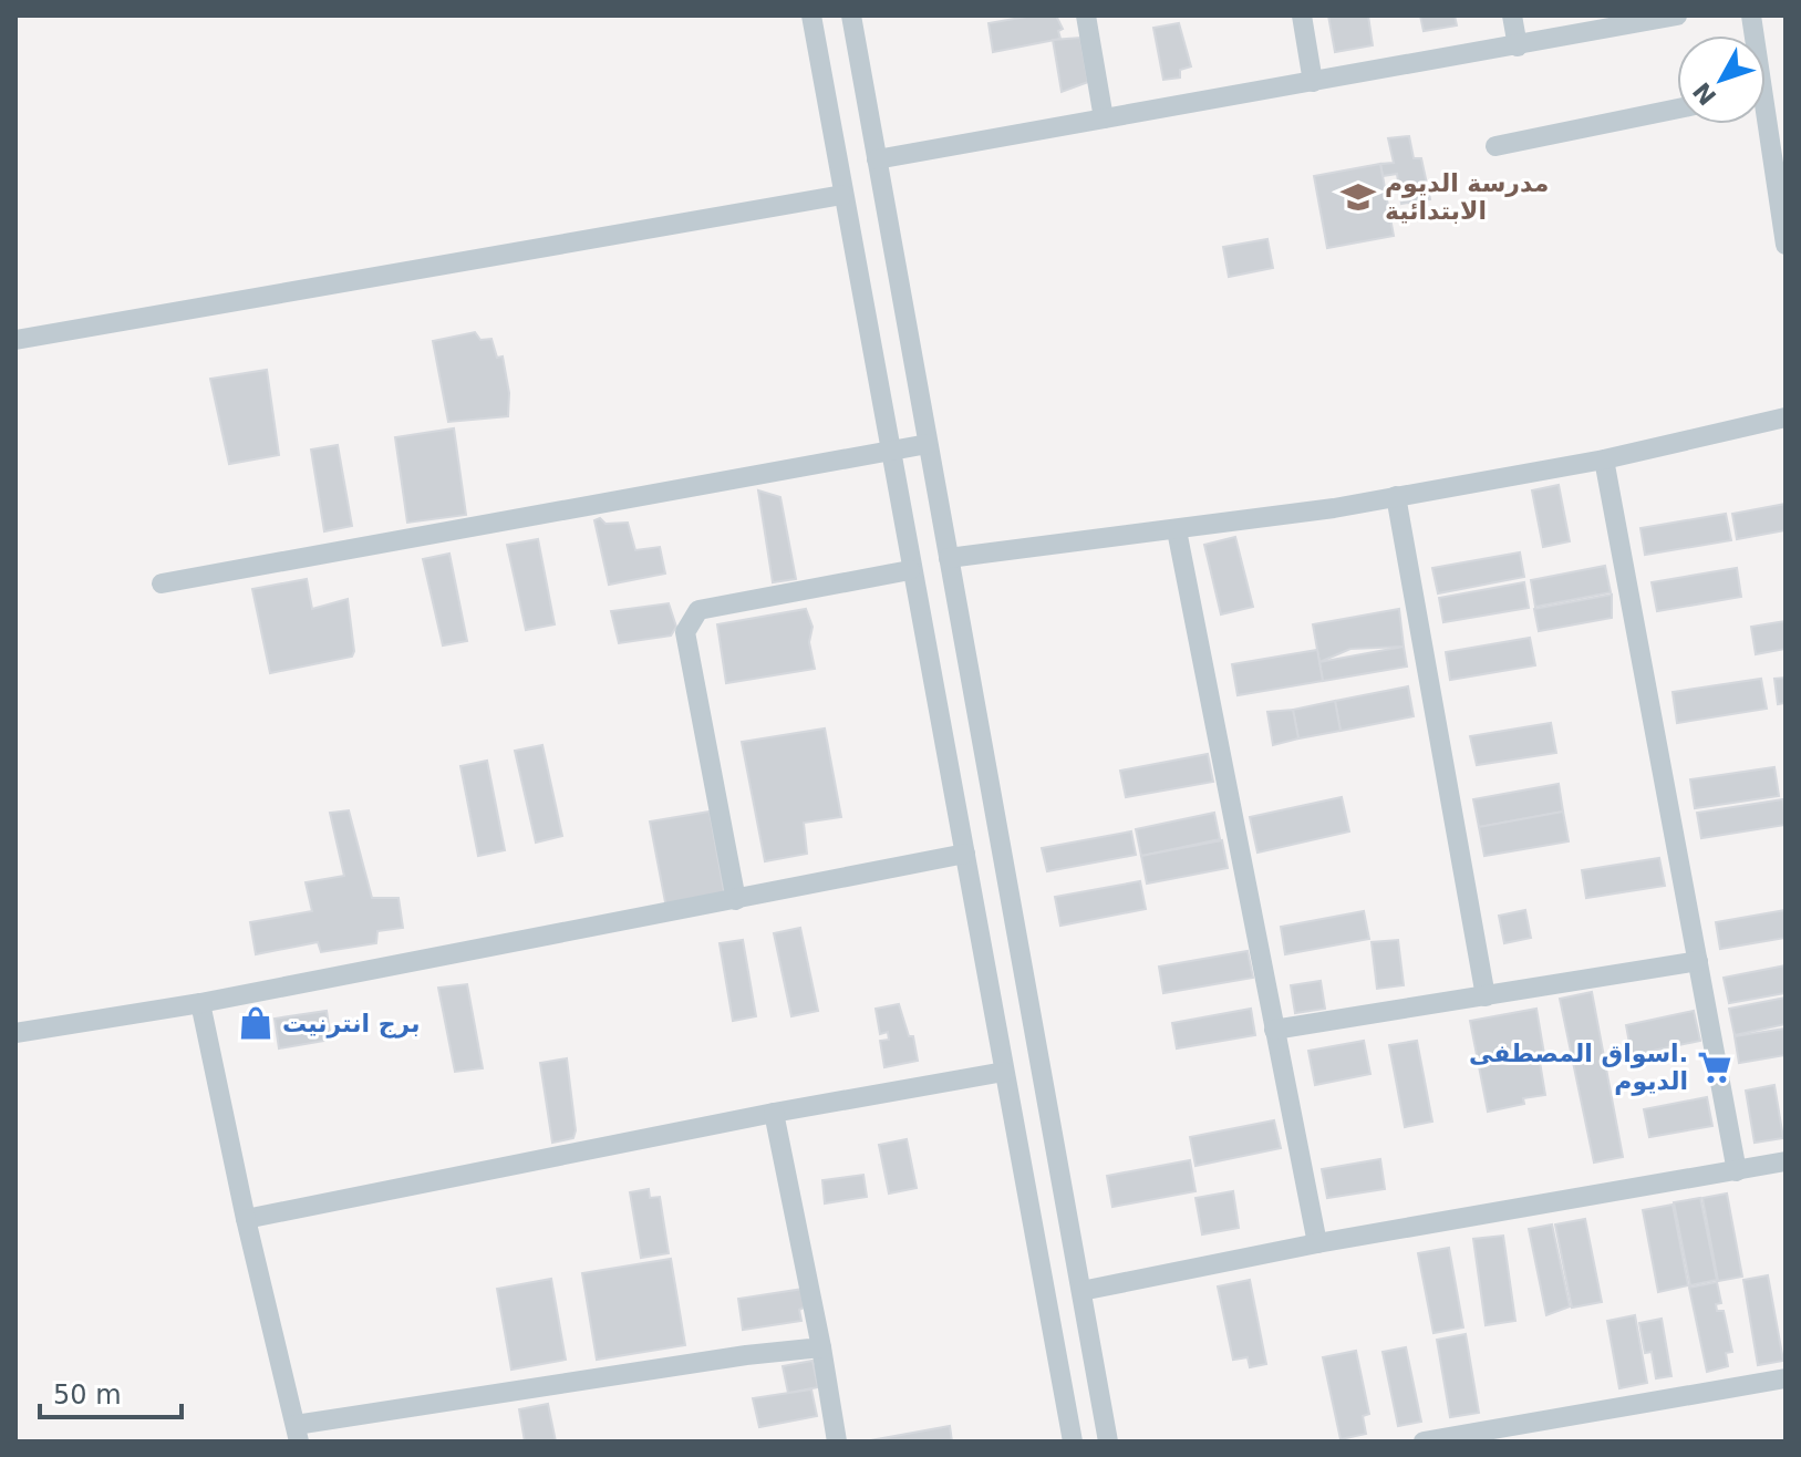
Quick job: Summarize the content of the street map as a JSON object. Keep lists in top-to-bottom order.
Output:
{
  "places": {
    "school or university": ["مدرسة الديوم الابتدائية"],
    "shop": ["برج انترنيت"],
    "supermarket": ["اسواق المصطفى. الديوم"]
  },
  "scale_bar": "50 m",
  "north": "bottom left"
}
